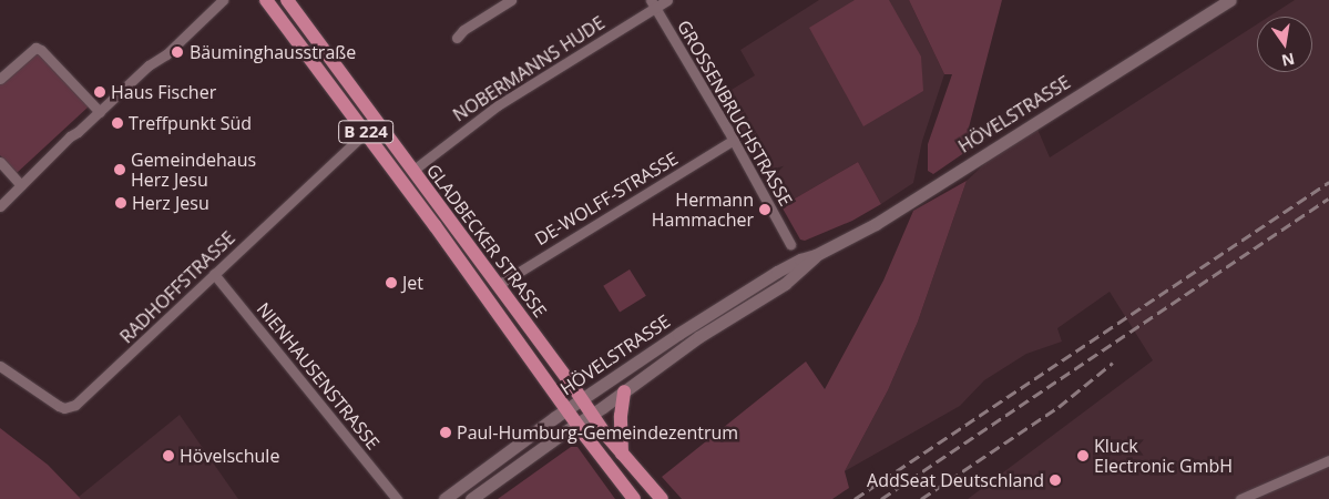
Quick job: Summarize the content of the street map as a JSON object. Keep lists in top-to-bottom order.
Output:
{
  "streets": {
    "main road": ["HÖVELSTRASSE", "B 224", "GLADBECKER STRASSE"],
    "street": [
      "NOBERMANNS HUDE",
      "GROSSENBRUCHSTRASSE",
      "DE-WOLFF-STRASSE",
      "RADHOFFSTRASSE",
      "NIENHAUSENSTRASSE"
    ]
  },
  "crossings": [
    ["NOBERMANNS HUDE", "GROSSENBRUCHSTRASSE"],
    ["NOBERMANNS HUDE", "GLADBECKER STRASSE"],
    ["GROSSENBRUCHSTRASSE", "DE-WOLFF-STRASSE"],
    ["HÖVELSTRASSE", "GLADBECKER STRASSE"],
    ["DE-WOLFF-STRASSE", "GLADBECKER STRASSE"],
    ["GLADBECKER STRASSE", "RADHOFFSTRASSE"],
    ["RADHOFFSTRASSE", "NIENHAUSENSTRASSE"]
  ],
  "places": [
    "Bäuminghausstraße",
    "Haus Fischer",
    "Treffpunkt Süd",
    "Gemeindehaus Herz Jesu",
    "Herz Jesu",
    "Hermann Hammacher",
    "Jet",
    "Paul-Humburg-Gemeindezentrum",
    "Hövelschule",
    "Kluck Electronic GmbH",
    "AddSeat Deutschland"
  ],
  "north": "bottom"
}
